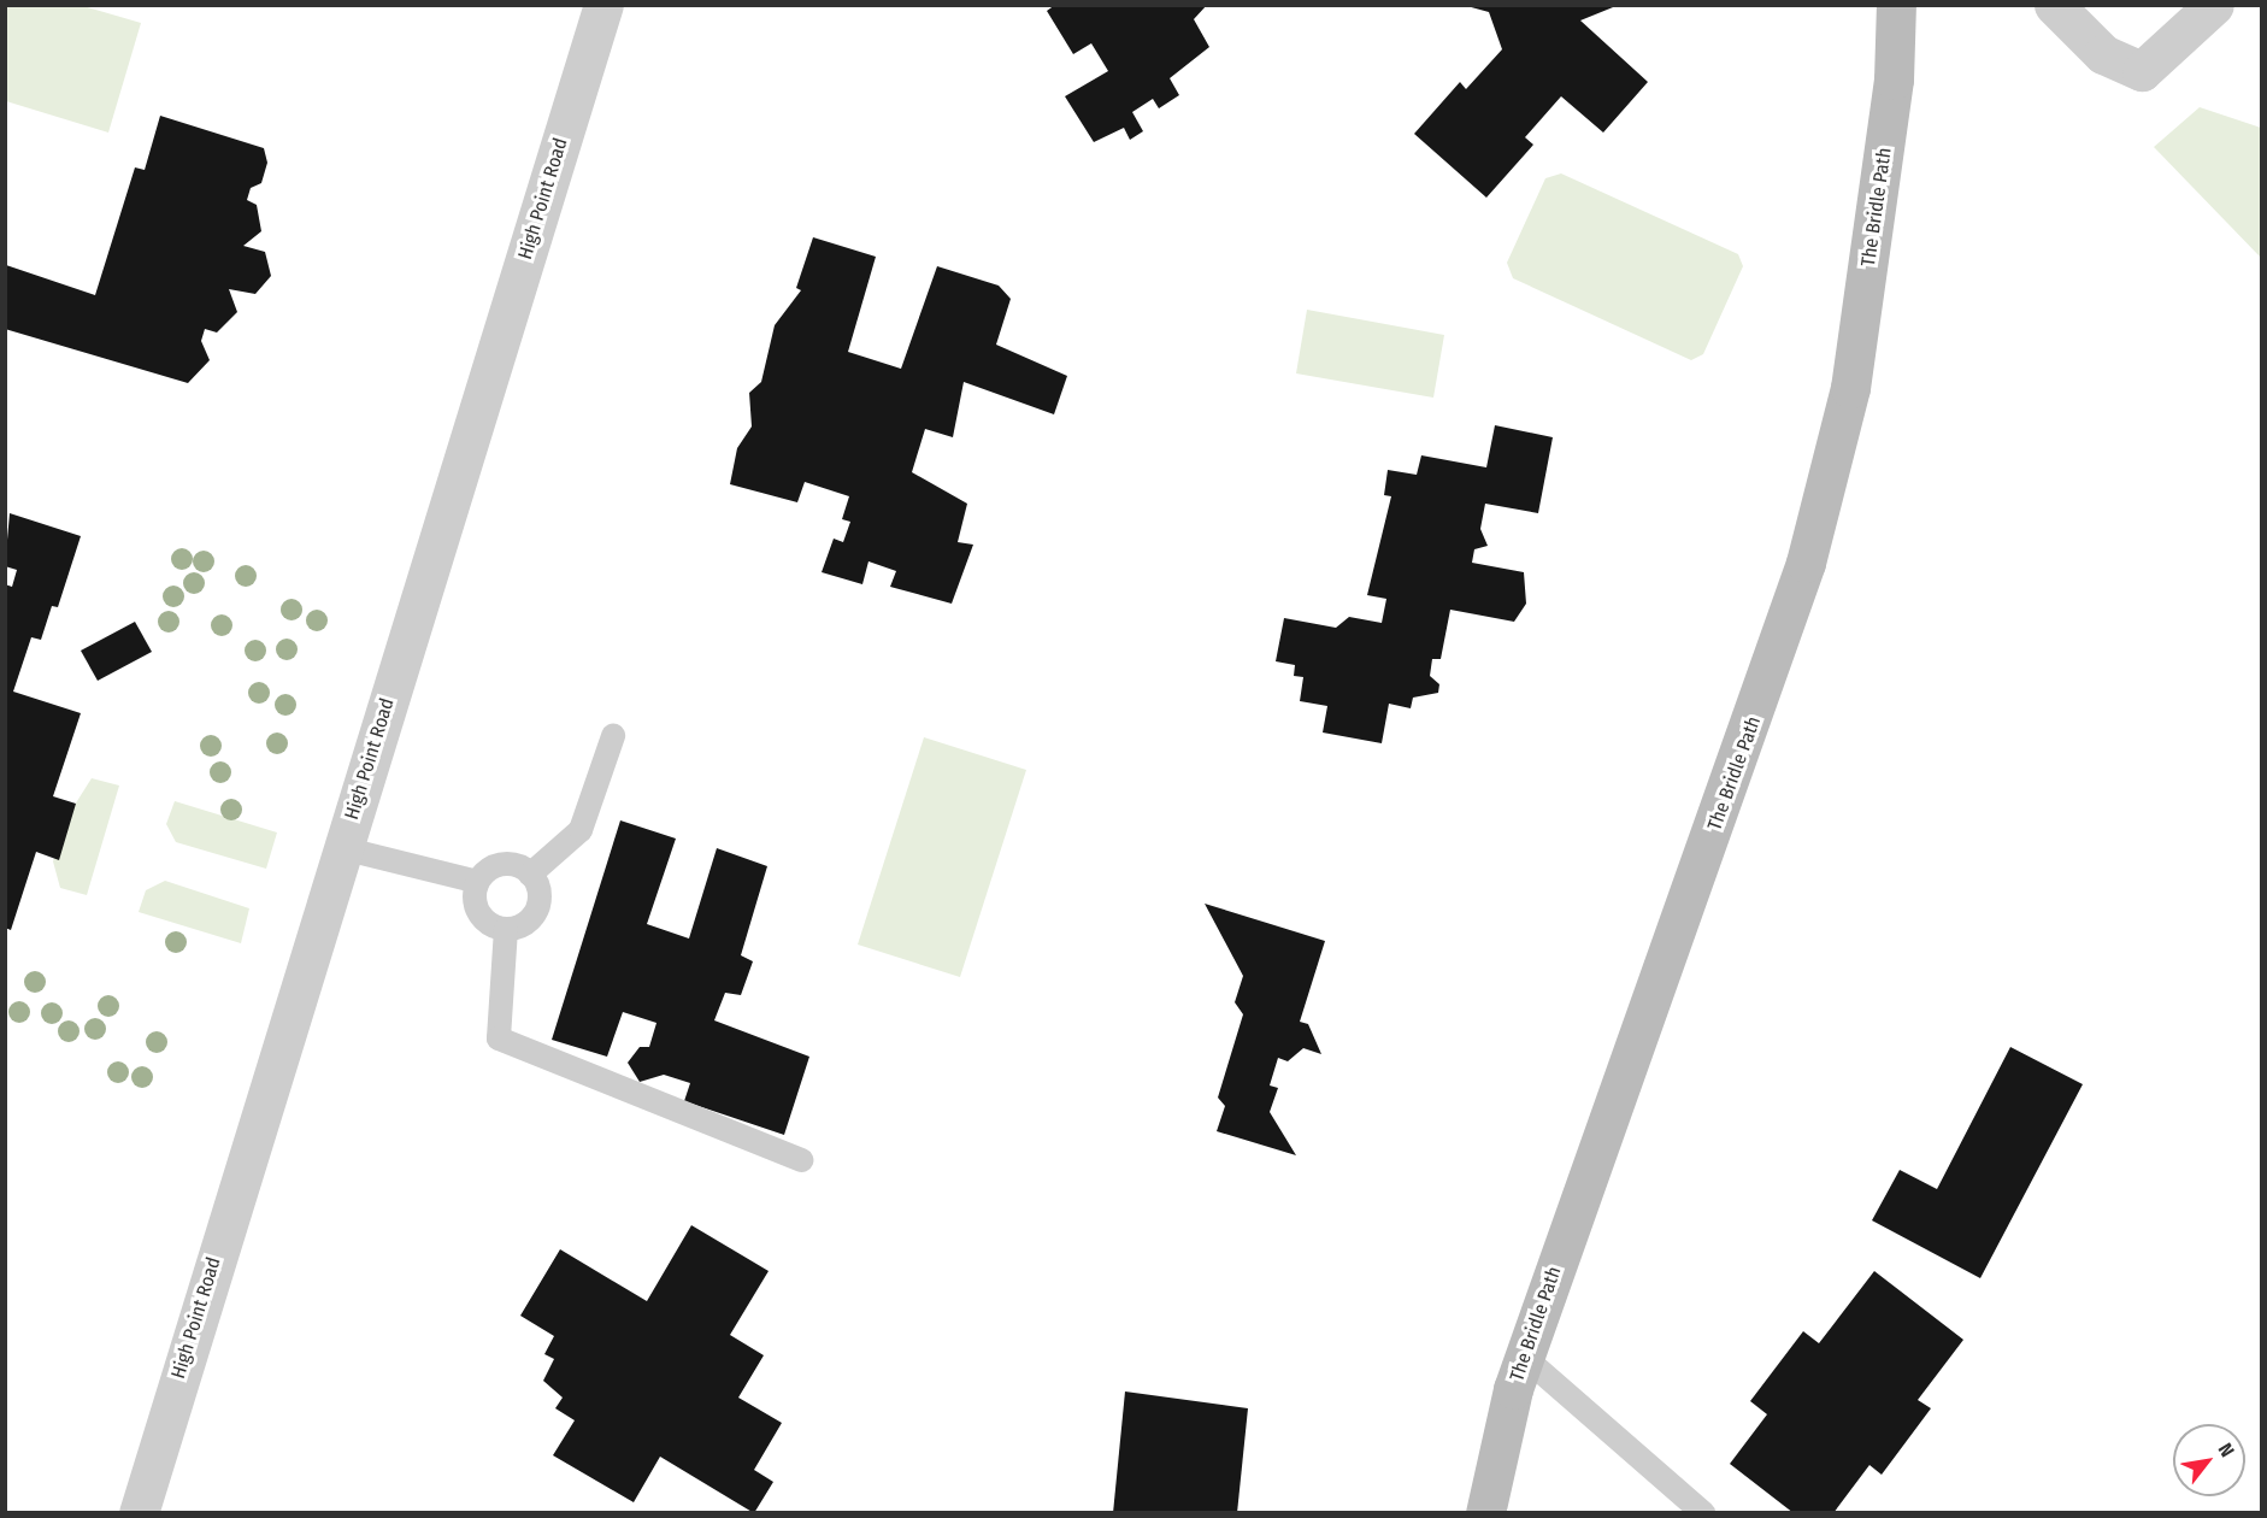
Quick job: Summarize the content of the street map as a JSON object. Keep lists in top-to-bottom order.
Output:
{
  "streets": {
    "street": ["High Point Road", "The Bridle Path"]
  },
  "north": "top right"
}
